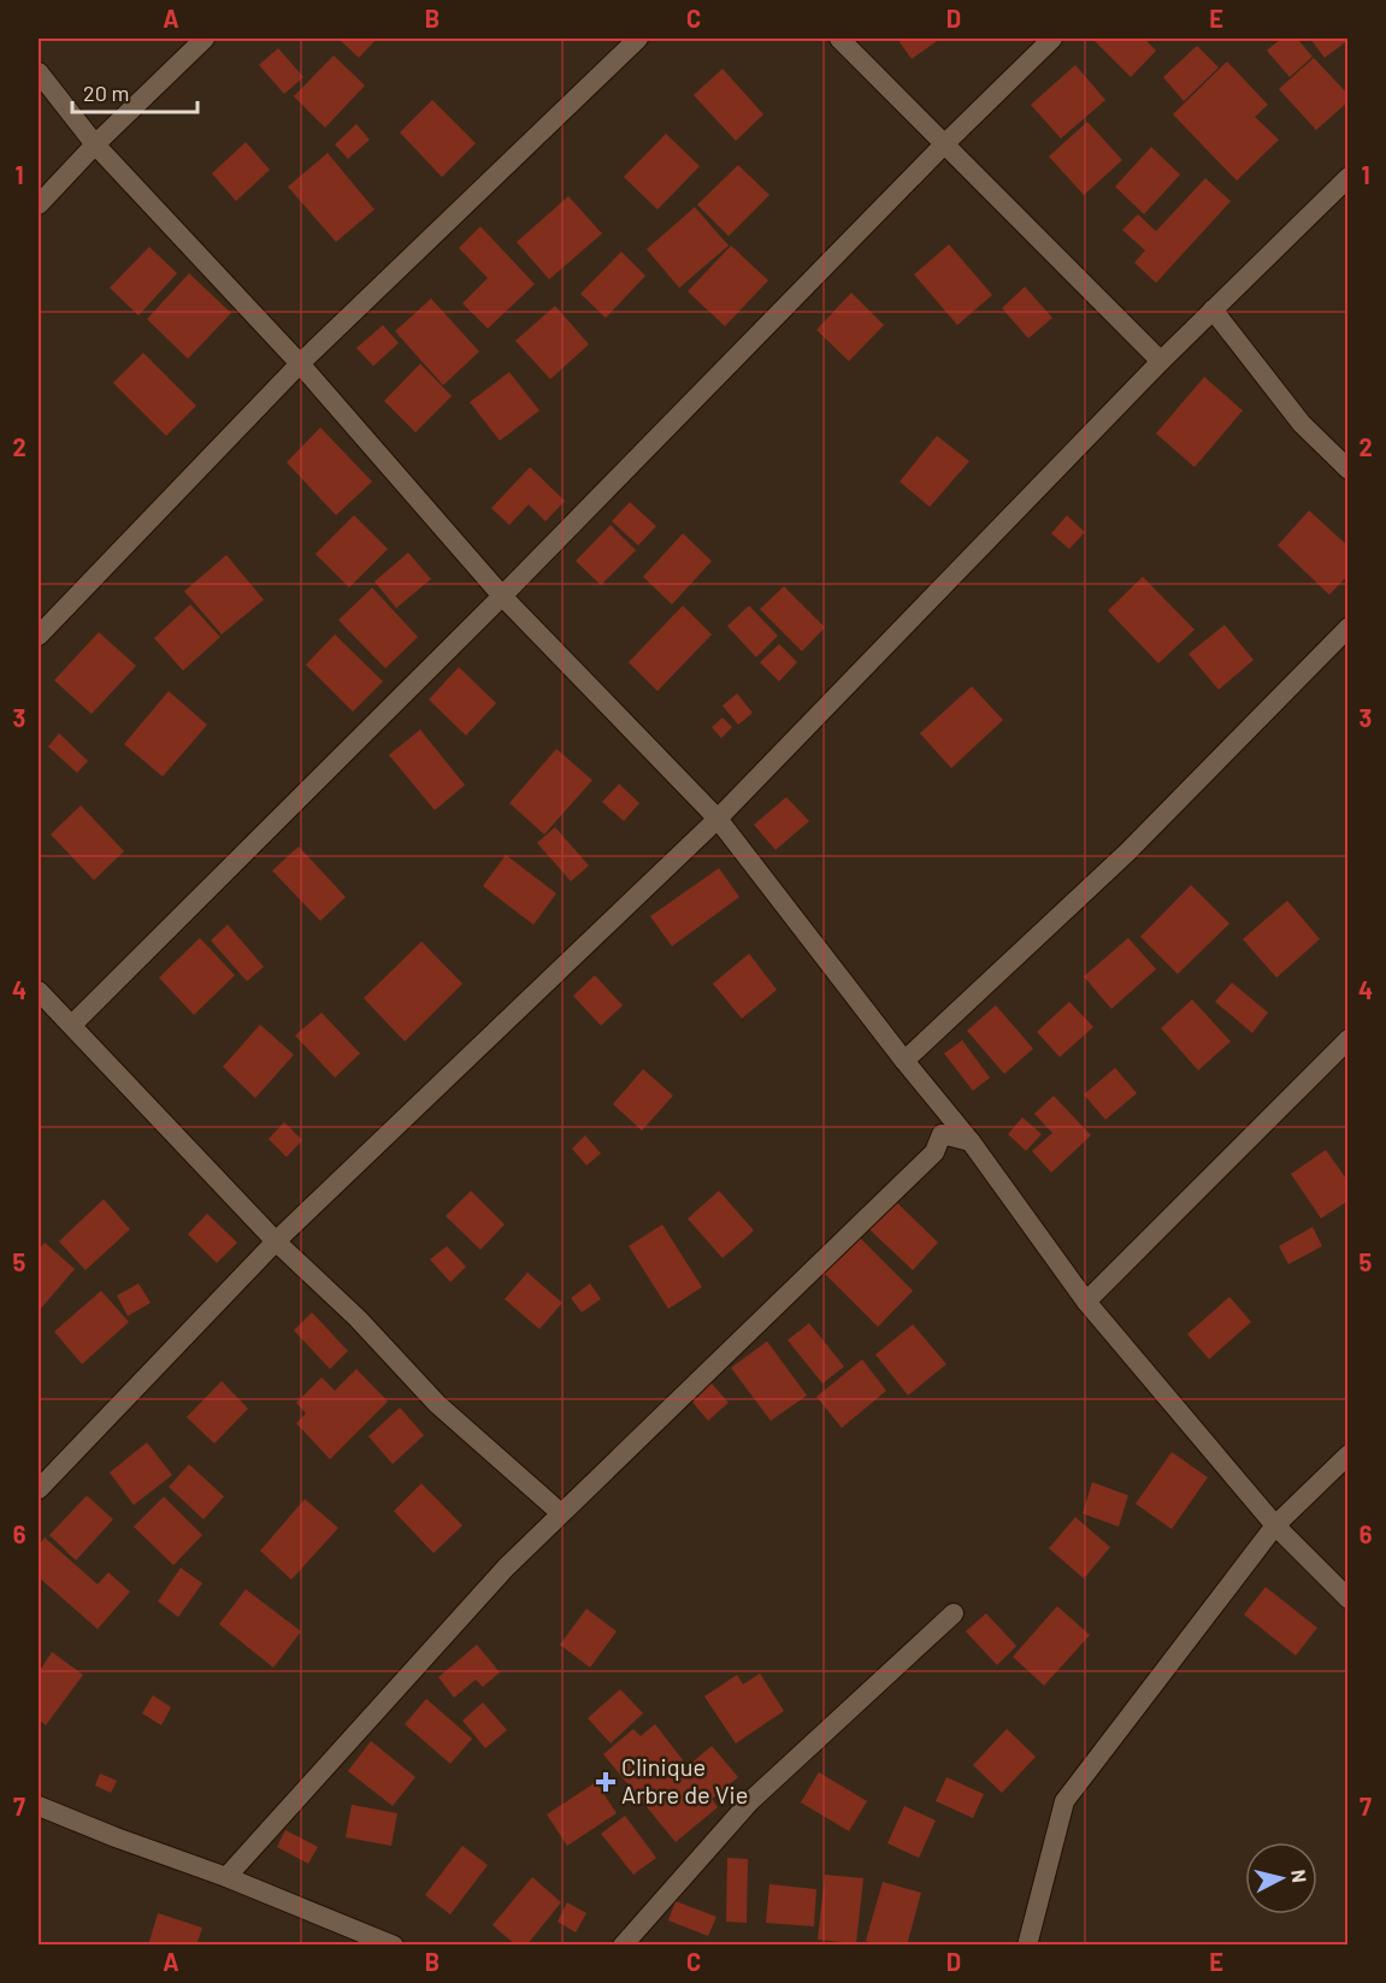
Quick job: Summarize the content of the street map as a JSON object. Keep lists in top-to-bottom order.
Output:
{
  "places": {
    "health": ["Clinique Arbre de Vie"]
  },
  "scale_bar": "20 m",
  "north": "right",
  "grid": {
    "columns": [
      "A",
      "B",
      "C",
      "D",
      "E"
    ],
    "rows": [
      "1",
      "2",
      "3",
      "4",
      "5",
      "6",
      "7"
    ]
  }
}
